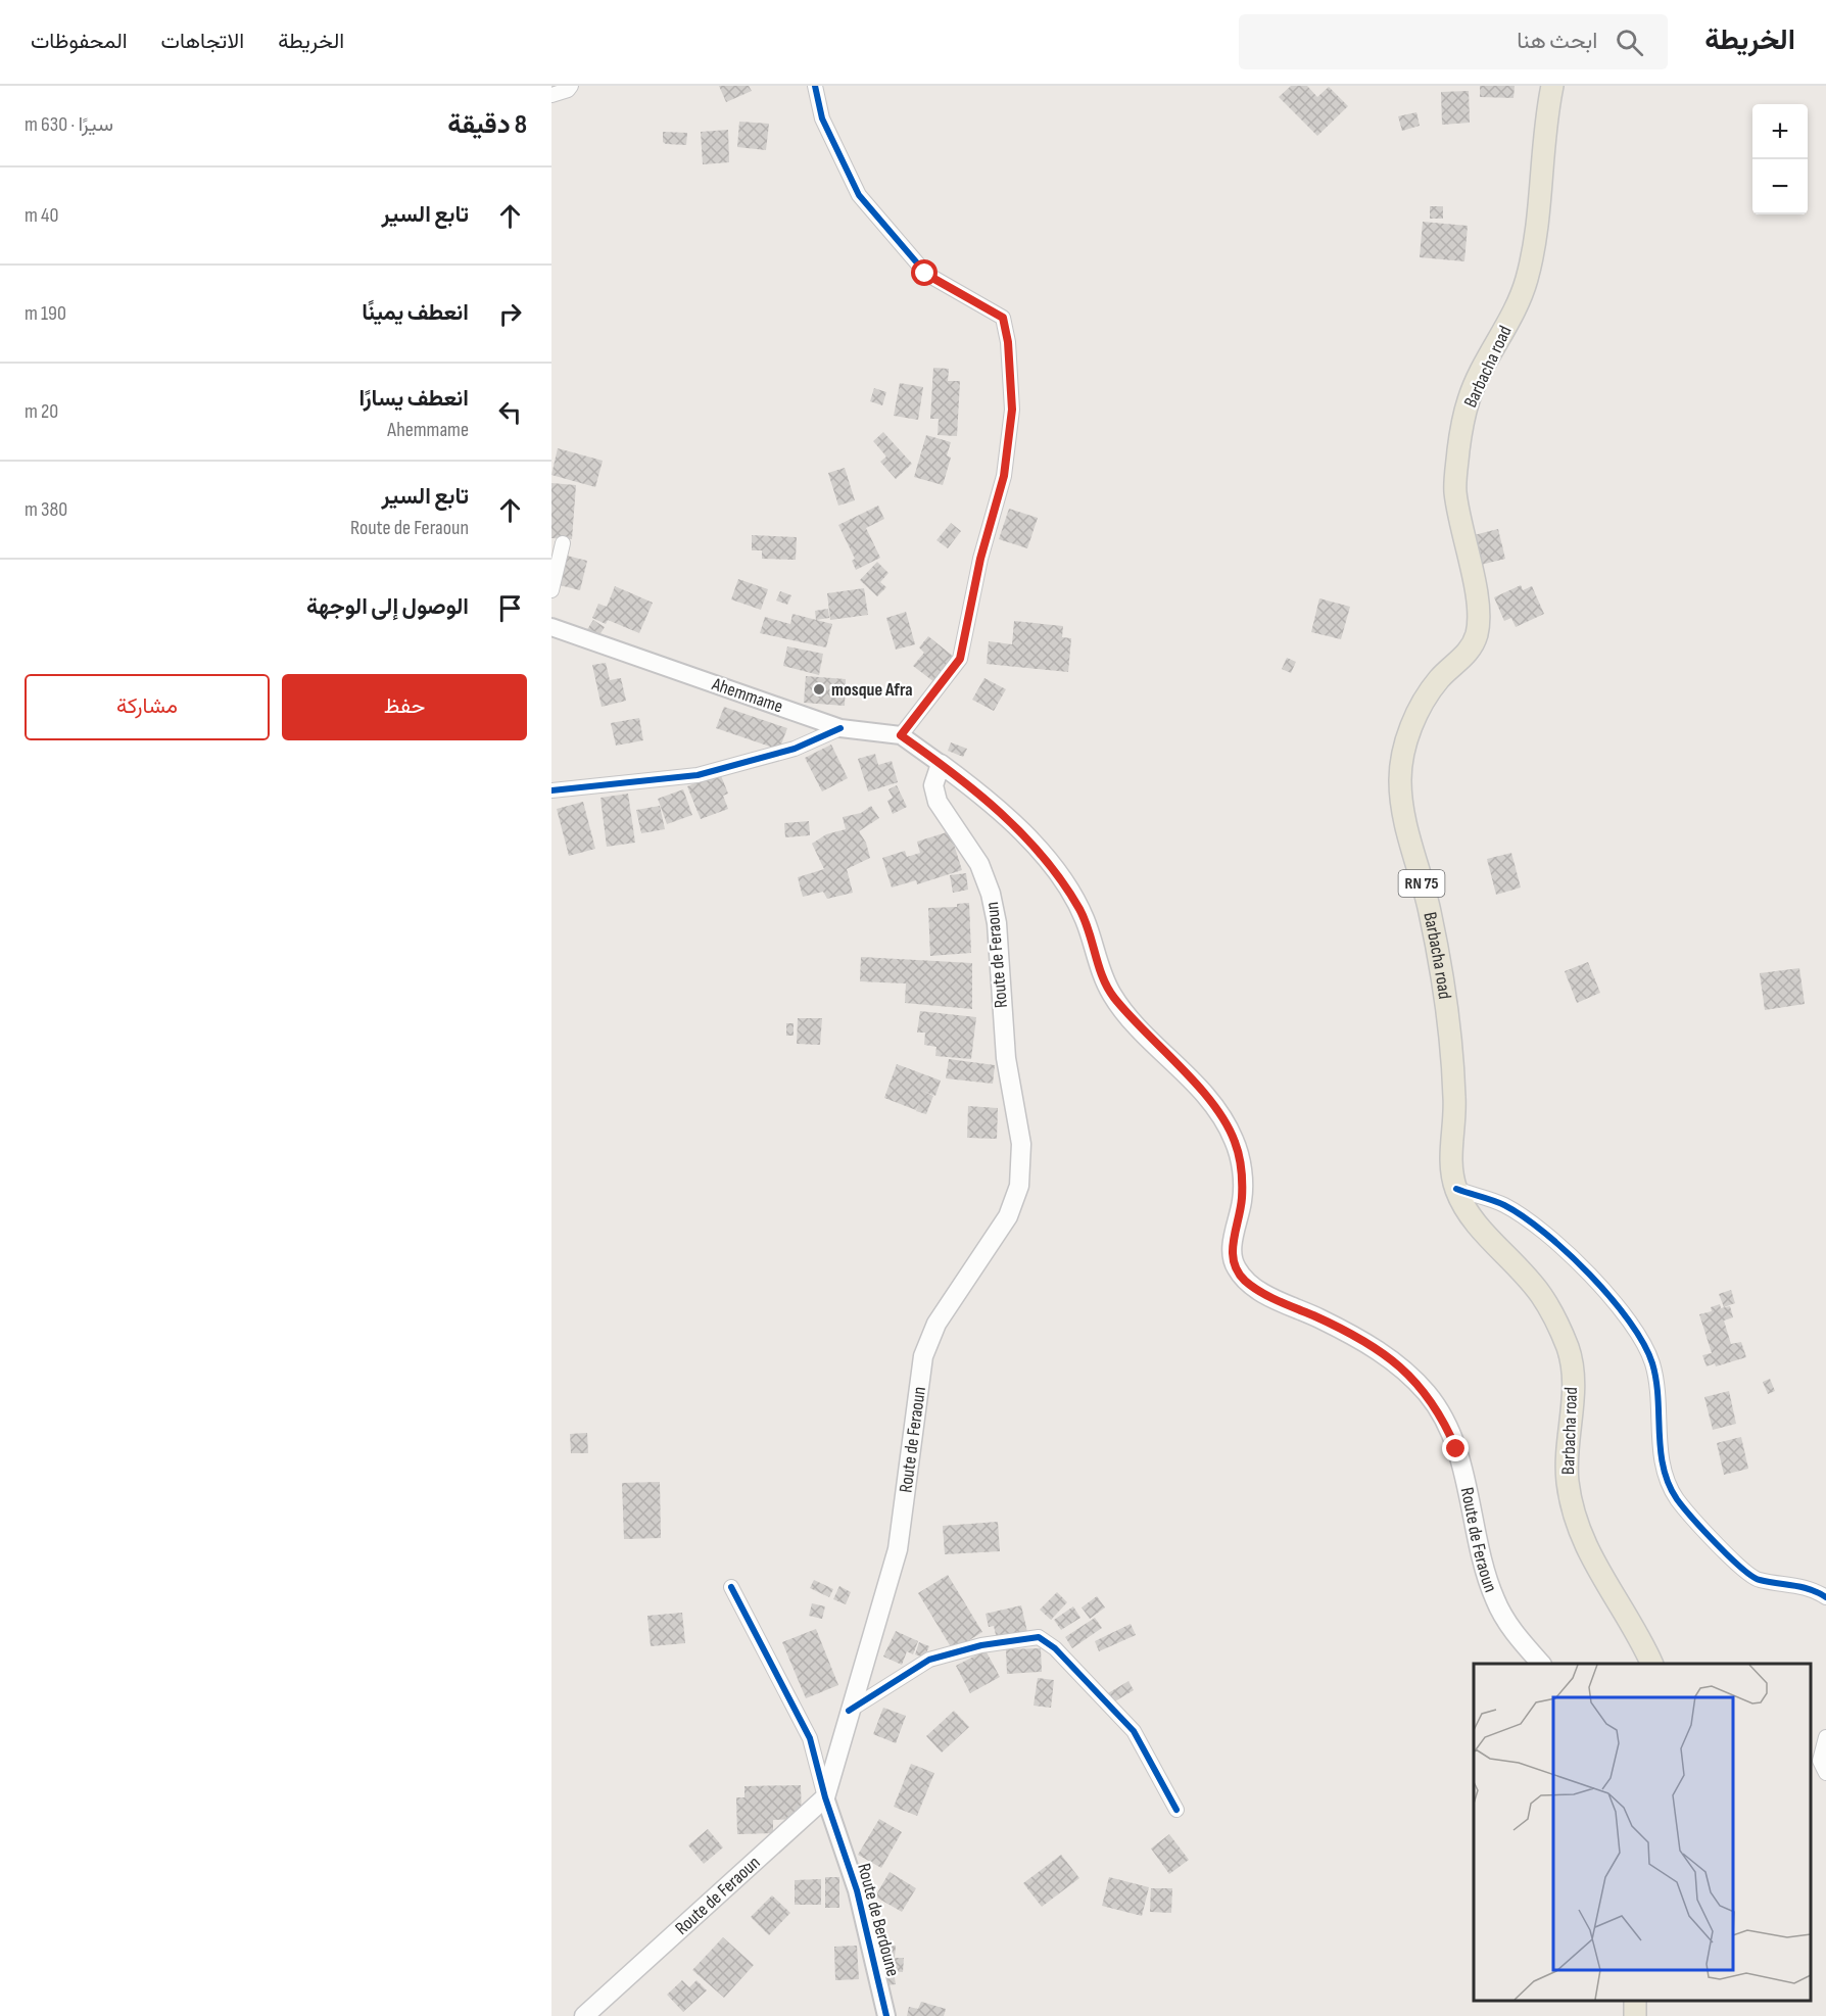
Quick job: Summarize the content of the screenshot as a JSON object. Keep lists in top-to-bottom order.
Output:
{
  "streets": {
    "main road": ["Barbacha road", "RN 75", "Route de Feraoun"],
    "street": ["Ahemmame", "Route de Berdoune"]
  },
  "crossings": [
    ["Ahemmame", "Route de Feraoun"],
    ["Route de Feraoun", "Route de Berdoune"]
  ],
  "places": ["mosque Afra"],
  "page": {
    "header": "الخريطة",
    "search": "ابحث هنا",
    "nav": ["الخريطة", "الاتجاهات", "المحفوظات"],
    "heading": ["8 دقيقة", "سيرًا · 630 m"],
    "map_buttons": ["+", "−"],
    "list": [
      ["تابع السير", "40 m"],
      ["انعطف يمينًا", "190 m"],
      ["انعطف يسارًا", "Ahemmame", "20 m"],
      ["تابع السير", "Route de Feraoun", "380 m"],
      "الوصول إلى الوجهة"
    ],
    "buttons": ["حفظ", "مشاركة"]
  }
}
